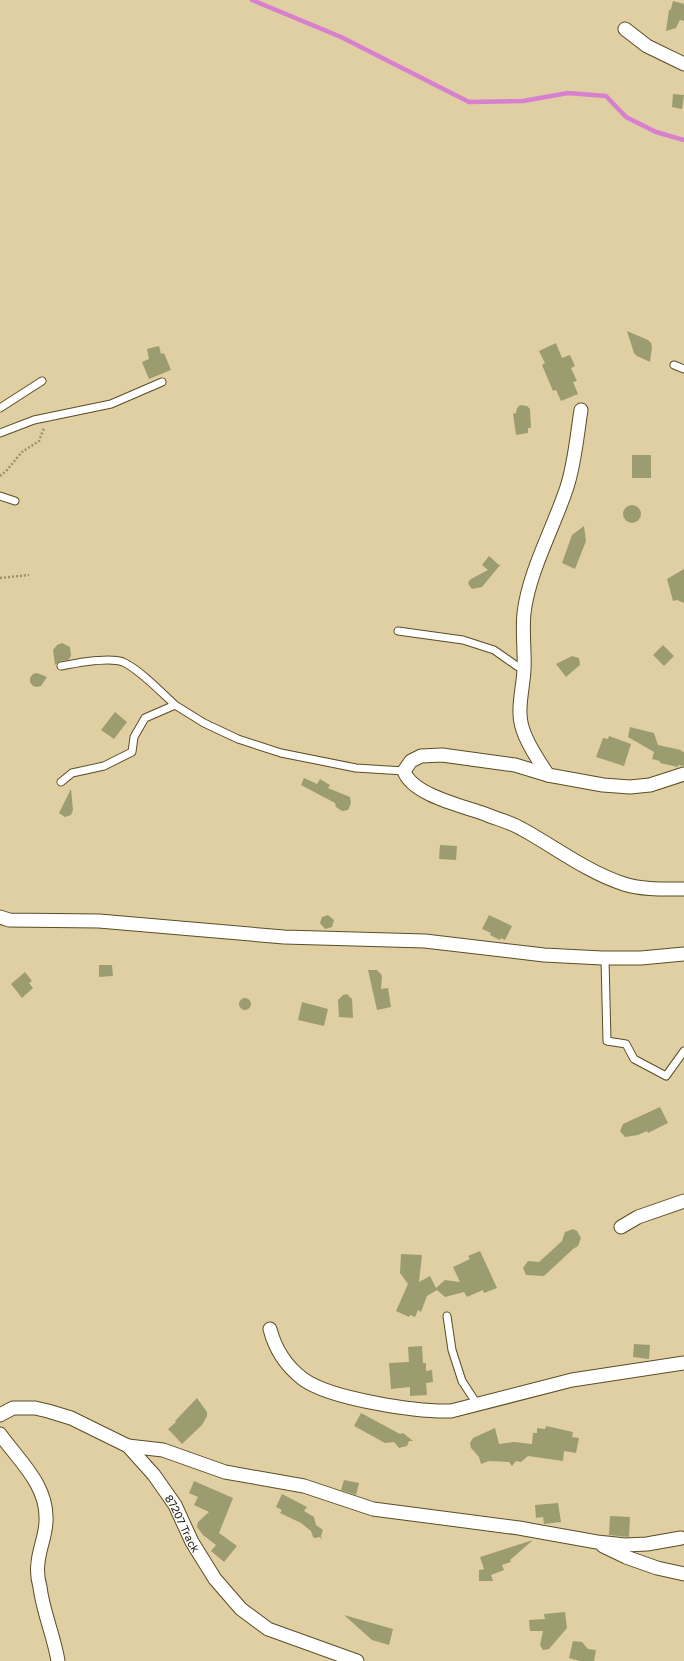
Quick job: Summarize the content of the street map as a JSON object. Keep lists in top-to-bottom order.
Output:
{
  "streets": {
    "street": ["87207 Track"]
  }
}
